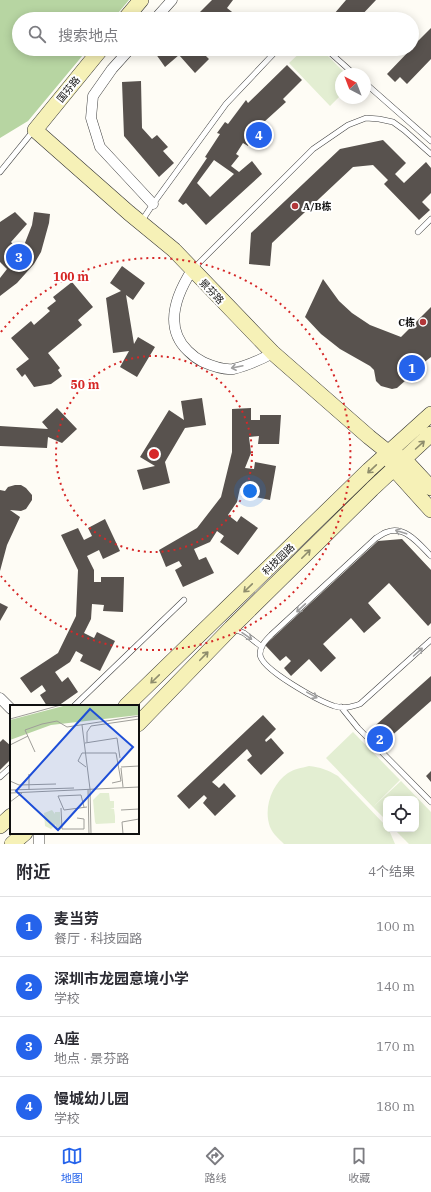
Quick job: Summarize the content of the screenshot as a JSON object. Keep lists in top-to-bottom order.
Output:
{
  "streets": {
    "main road": ["国芬路", "景芬路", "科技园路"]
  },
  "crossings": [
    ["国芬路", "景芬路"],
    ["景芬路", "科技园路"]
  ],
  "places": ["A/B栋", "C栋"],
  "north": "top left",
  "page": {
    "search": "搜索地点",
    "pins": [
      "4",
      "3",
      "1",
      "2"
    ],
    "heading": ["附近", "4个结果"],
    "list": [
      {
        "mark": "1",
        "name": "麦当劳",
        "note": "餐厅 · 科技园路",
        "value": "100 m"
      },
      {
        "mark": "2",
        "name": "深圳市龙园意境小学",
        "note": "学校",
        "value": "140 m"
      },
      {
        "mark": "3",
        "name": "A座",
        "note": "地点 · 景芬路",
        "value": "170 m"
      },
      {
        "mark": "4",
        "name": "慢城幼儿园",
        "note": "学校",
        "value": "180 m"
      }
    ],
    "nav": ["地图", "路线", "收藏"]
  },
  "rings": ["100 m", "50 m"]
}
